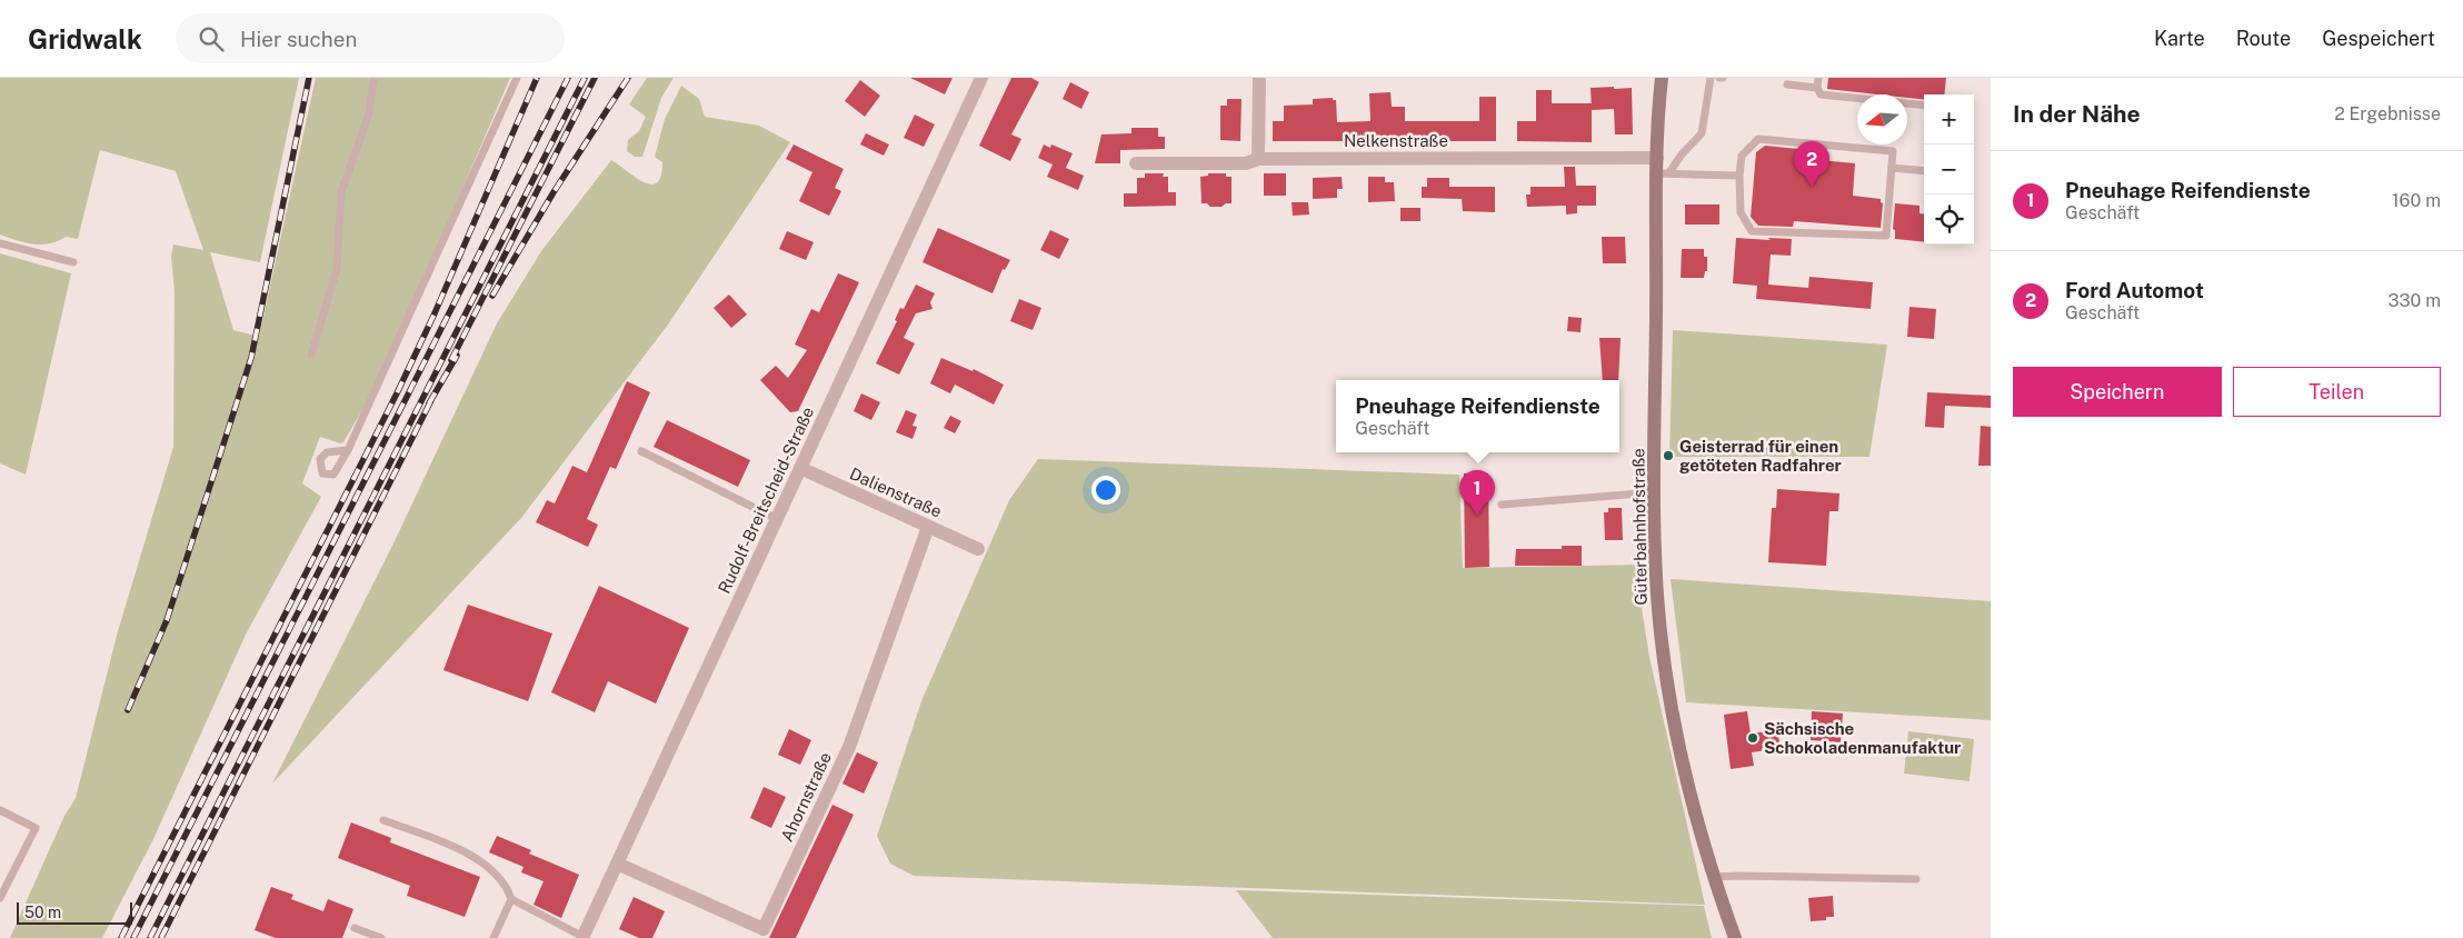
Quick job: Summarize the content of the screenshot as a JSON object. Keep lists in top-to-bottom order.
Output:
{
  "streets": {
    "main road": ["Güterbahnhofstraße"],
    "street": [
      "Nelkenstraße",
      "Dalienstraße",
      "Rudolf-Breitscheid-Straße",
      "Ahornstraße"
    ]
  },
  "crossings": [
    ["Nelkenstraße", "Güterbahnhofstraße"],
    ["Dalienstraße", "Rudolf-Breitscheid-Straße"],
    ["Dalienstraße", "Ahornstraße"],
    ["Rudolf-Breitscheid-Straße", "Ahornstraße"]
  ],
  "places": ["Geisterrad für einen getöteten Radfahrer", "Sächsische Schokoladenmanufaktur"],
  "scale_bar": "50 m",
  "north": "left",
  "page": {
    "header": "Gridwalk",
    "search": "Hier suchen",
    "nav": ["Karte", "Route", "Gespeichert"],
    "heading": ["In der Nähe", "2 Ergebnisse"],
    "map_buttons": ["+", "−"],
    "pins": ["2", "1"],
    "list": [
      {
        "mark": "1",
        "name": "Pneuhage Reifendienste",
        "note": "Geschäft",
        "value": "160 m"
      },
      {
        "mark": "2",
        "name": "Ford Automot",
        "note": "Geschäft",
        "value": "330 m"
      }
    ],
    "buttons": ["Speichern", "Teilen"],
    "popup": ["Pneuhage Reifendienste", "Geschäft"],
    "scale": "50 m"
  }
}
